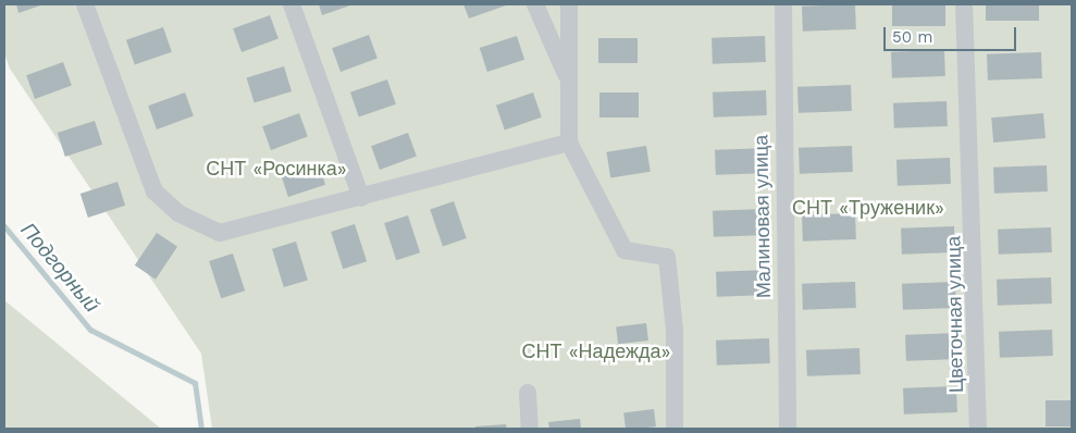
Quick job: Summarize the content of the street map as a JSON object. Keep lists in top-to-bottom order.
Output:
{
  "streets": {
    "street": ["Малиновая улица", "Цветочная улица"]
  },
  "water": ["Подгорный"],
  "parks": ["СНТ «Росинка»", "СНТ «Труженик»", "СНТ «Надежда»"],
  "scale_bar": "50 m"
}
